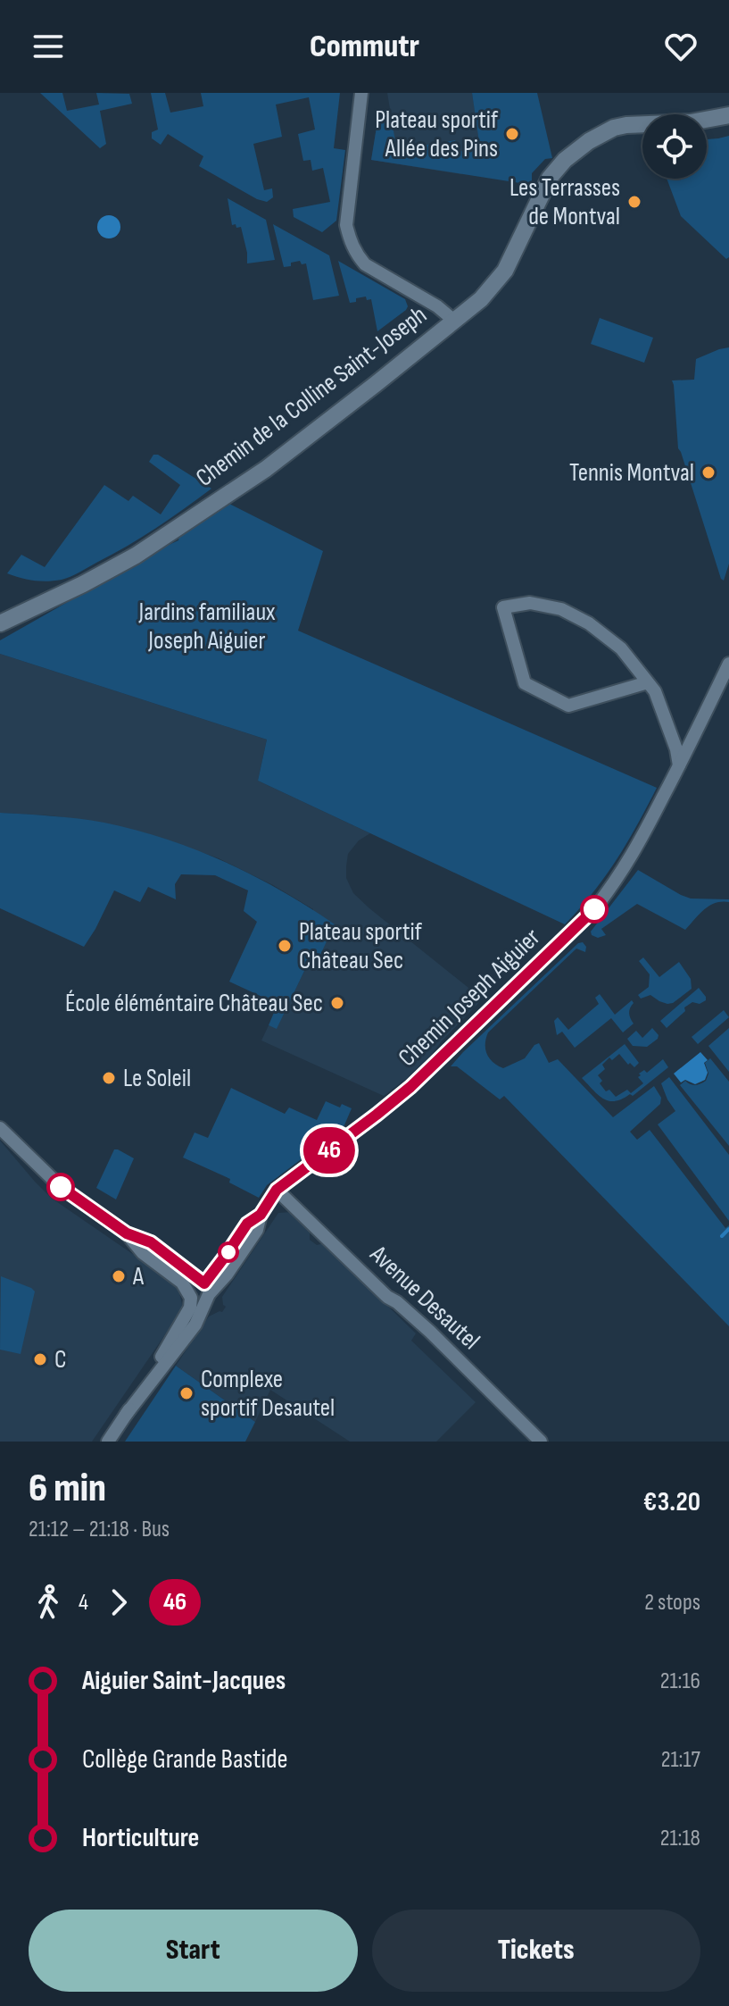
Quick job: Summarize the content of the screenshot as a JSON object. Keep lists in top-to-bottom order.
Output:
{
  "streets": {
    "street": ["Chemin de la Colline Saint-Joseph", "Chemin Joseph Aiguier", "Avenue Desautel"]
  },
  "crossings": [
    ["Chemin Joseph Aiguier", "Avenue Desautel"]
  ],
  "parks": ["Jardins familiaux Joseph Aiguier"],
  "places": [
    "Plateau sportif Allée des Pins",
    "Les Terrasses de Montval",
    "Tennis Montval",
    "Plateau sportif Château Sec",
    "École éléméntaire Château Sec",
    "Le Soleil",
    "A",
    "C",
    "Complexe sportif Desautel"
  ],
  "lines": ["bus line 46"],
  "page": {
    "header": "Commutr",
    "on_map": "46",
    "heading": ["6 min", "21:12 – 21:18 · Bus", "€3.20"],
    "legs": ["4", "46", "2 stops"],
    "list": [
      {
        "name": "Aiguier Saint-Jacques",
        "value": "21:16"
      },
      {
        "name": "Collège Grande Bastide",
        "value": "21:17"
      },
      {
        "name": "Horticulture",
        "value": "21:18"
      }
    ],
    "buttons": ["Start", "Tickets"]
  }
}
